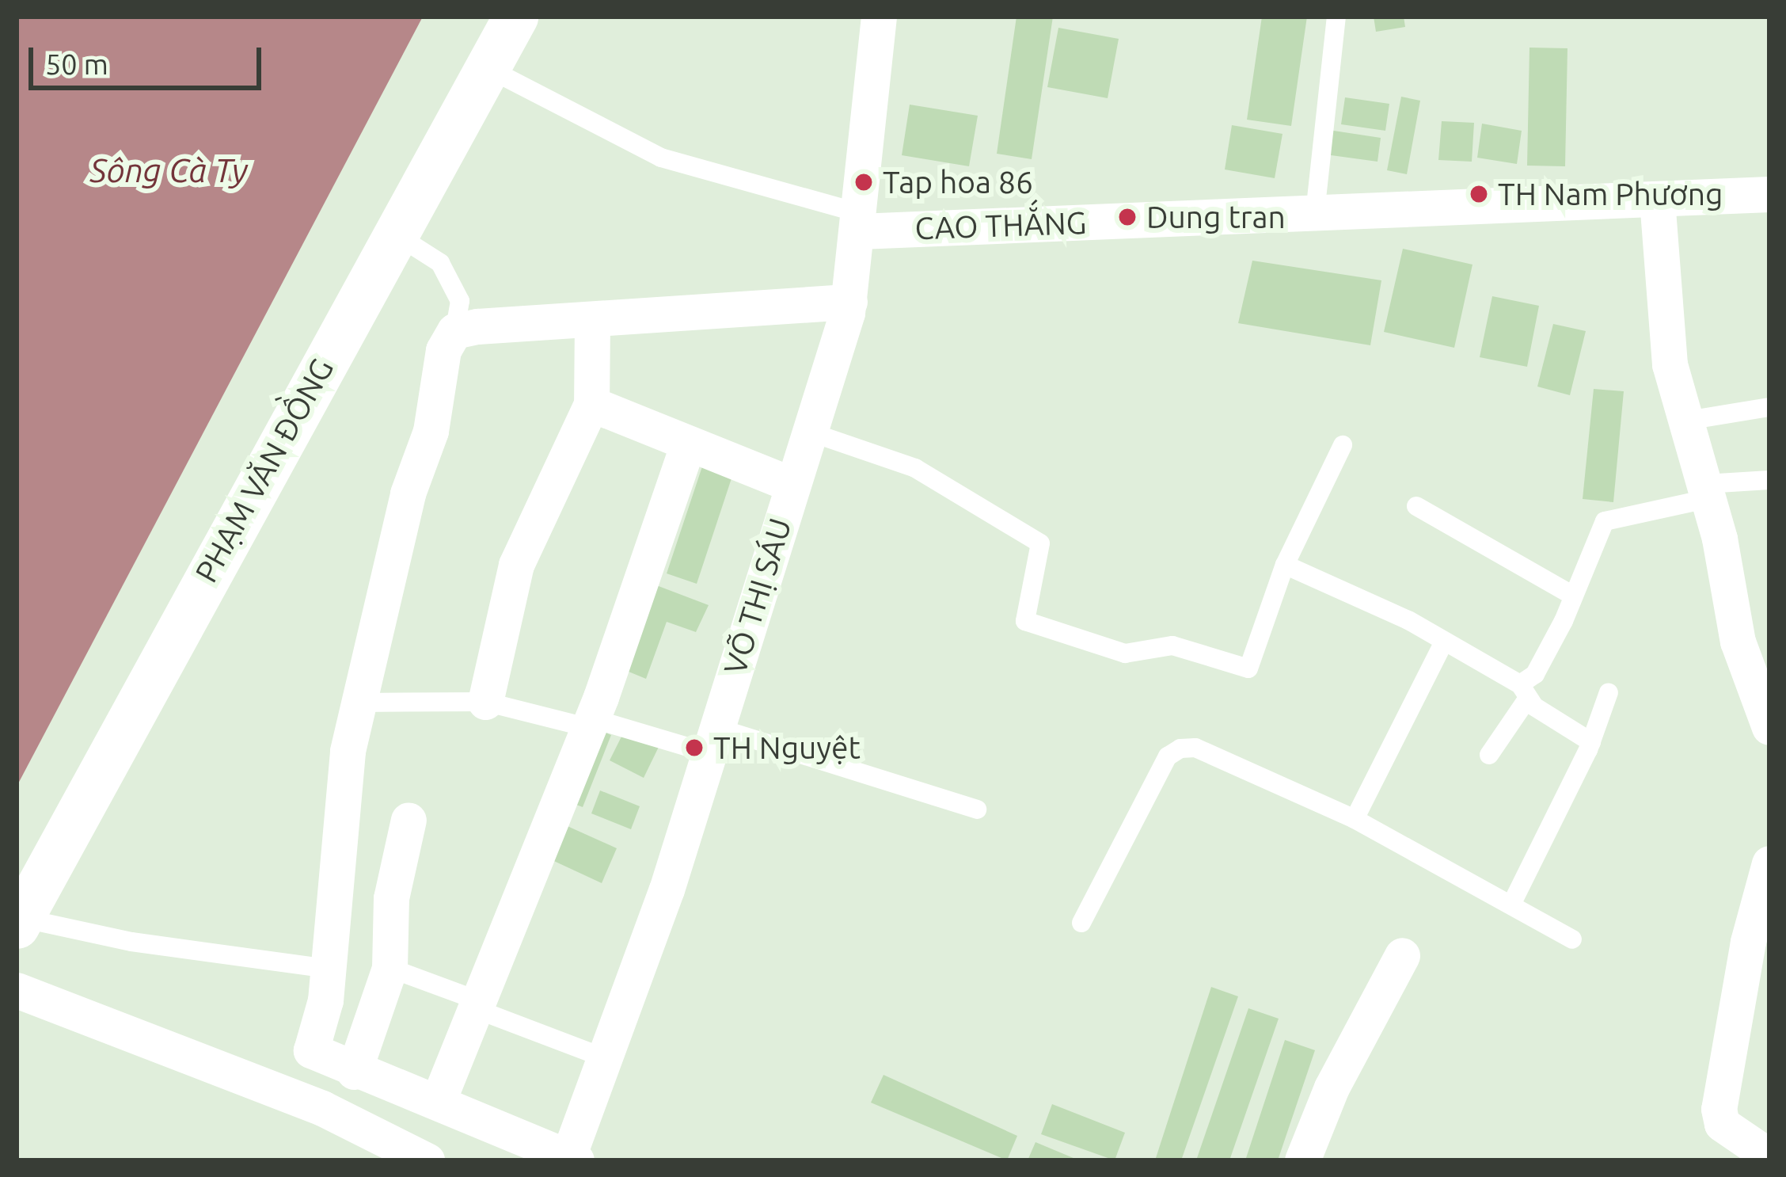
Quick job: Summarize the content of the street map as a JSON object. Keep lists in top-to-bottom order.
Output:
{
  "streets": {
    "street": ["CAO THẮNG", "PHẠM VĂN ĐỒNG", "VÕ THỊ SÁU"]
  },
  "crossings": [
    ["CAO THẮNG", "VÕ THỊ SÁU"]
  ],
  "water": ["Sông Cà Ty"],
  "places": [
    "Tap hoa 86",
    "TH Nam Phương",
    "Dung tran",
    "TH Nguyệt"
  ],
  "scale_bar": "50 m"
}
